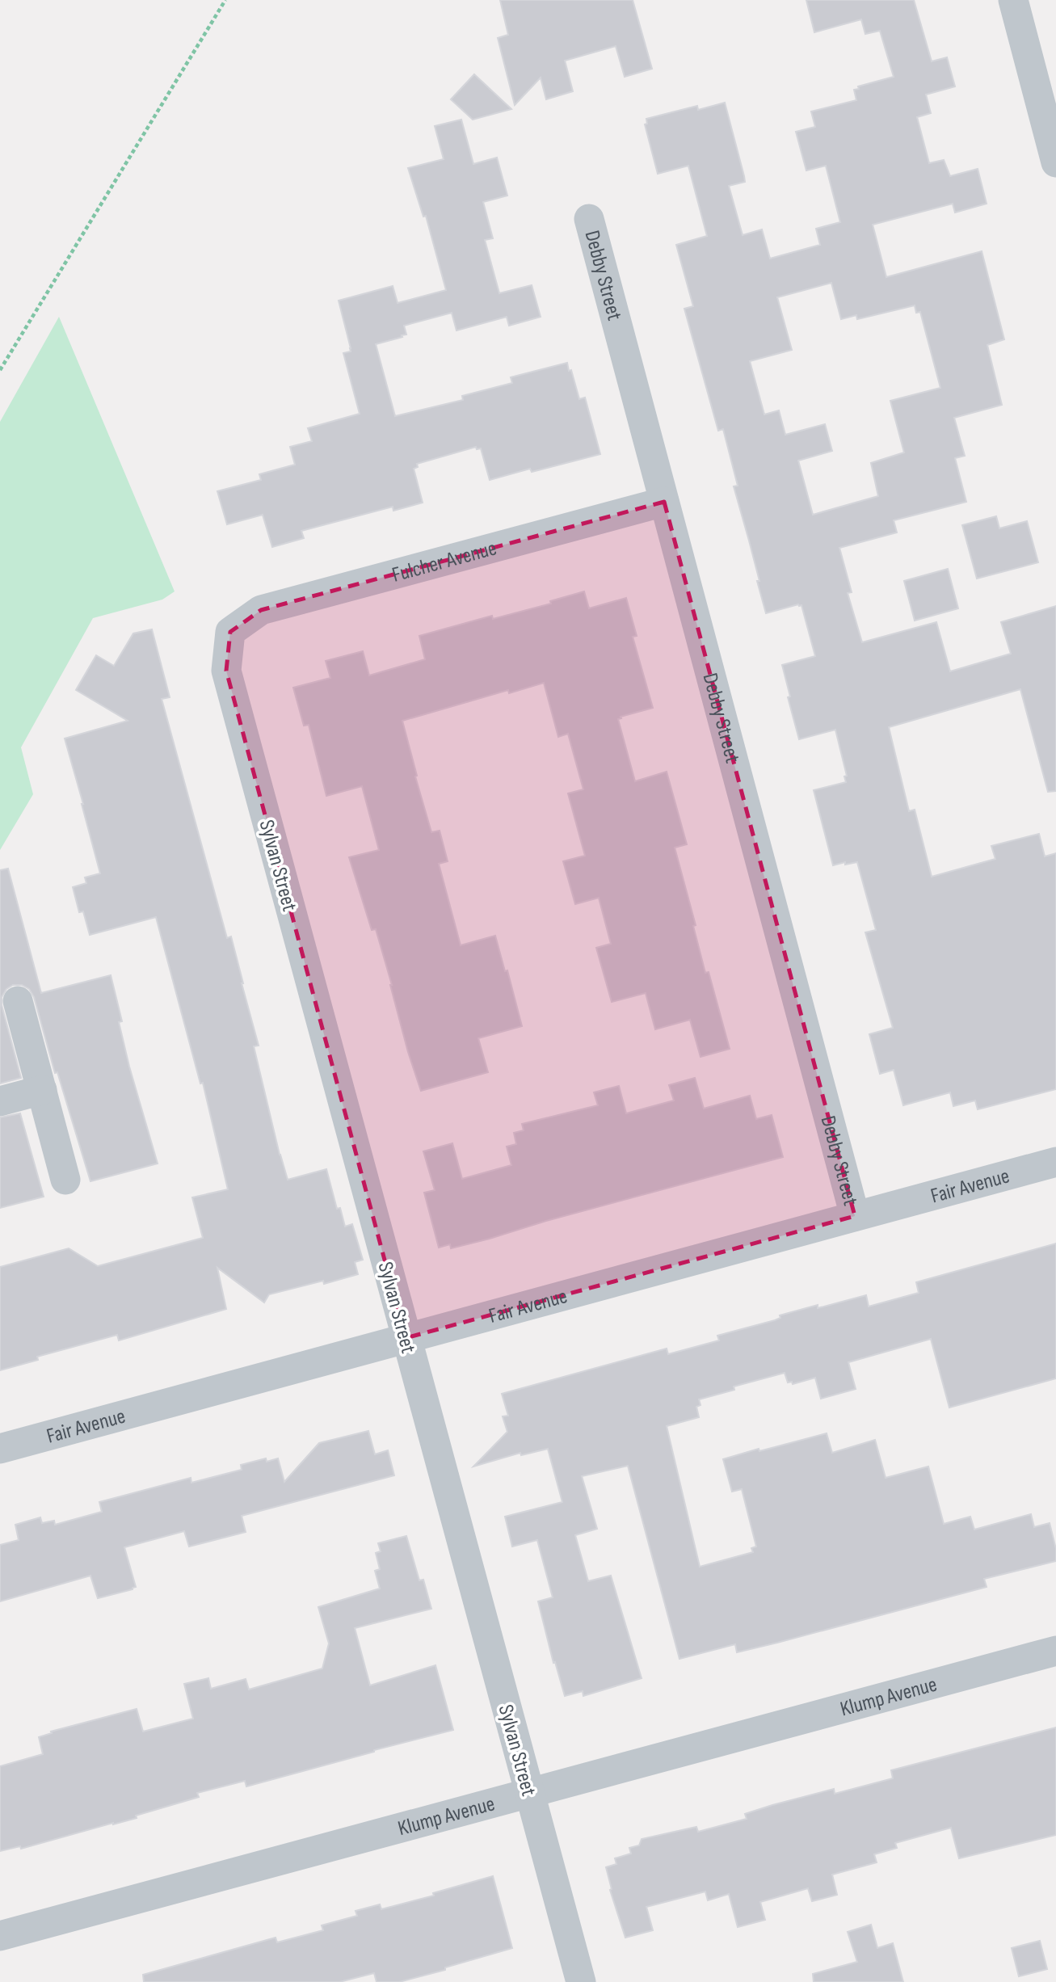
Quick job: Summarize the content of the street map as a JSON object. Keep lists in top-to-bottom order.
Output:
{
  "streets": {
    "street": [
      "Debby Street",
      "Fulcher Avenue",
      "Sylvan Street",
      "Fair Avenue",
      "Klump Avenue"
    ]
  },
  "crossings": [
    ["Debby Street", "Fulcher Avenue"],
    ["Debby Street", "Fair Avenue"],
    ["Fulcher Avenue", "Sylvan Street"],
    ["Sylvan Street", "Fair Avenue"],
    ["Sylvan Street", "Klump Avenue"]
  ]
}
